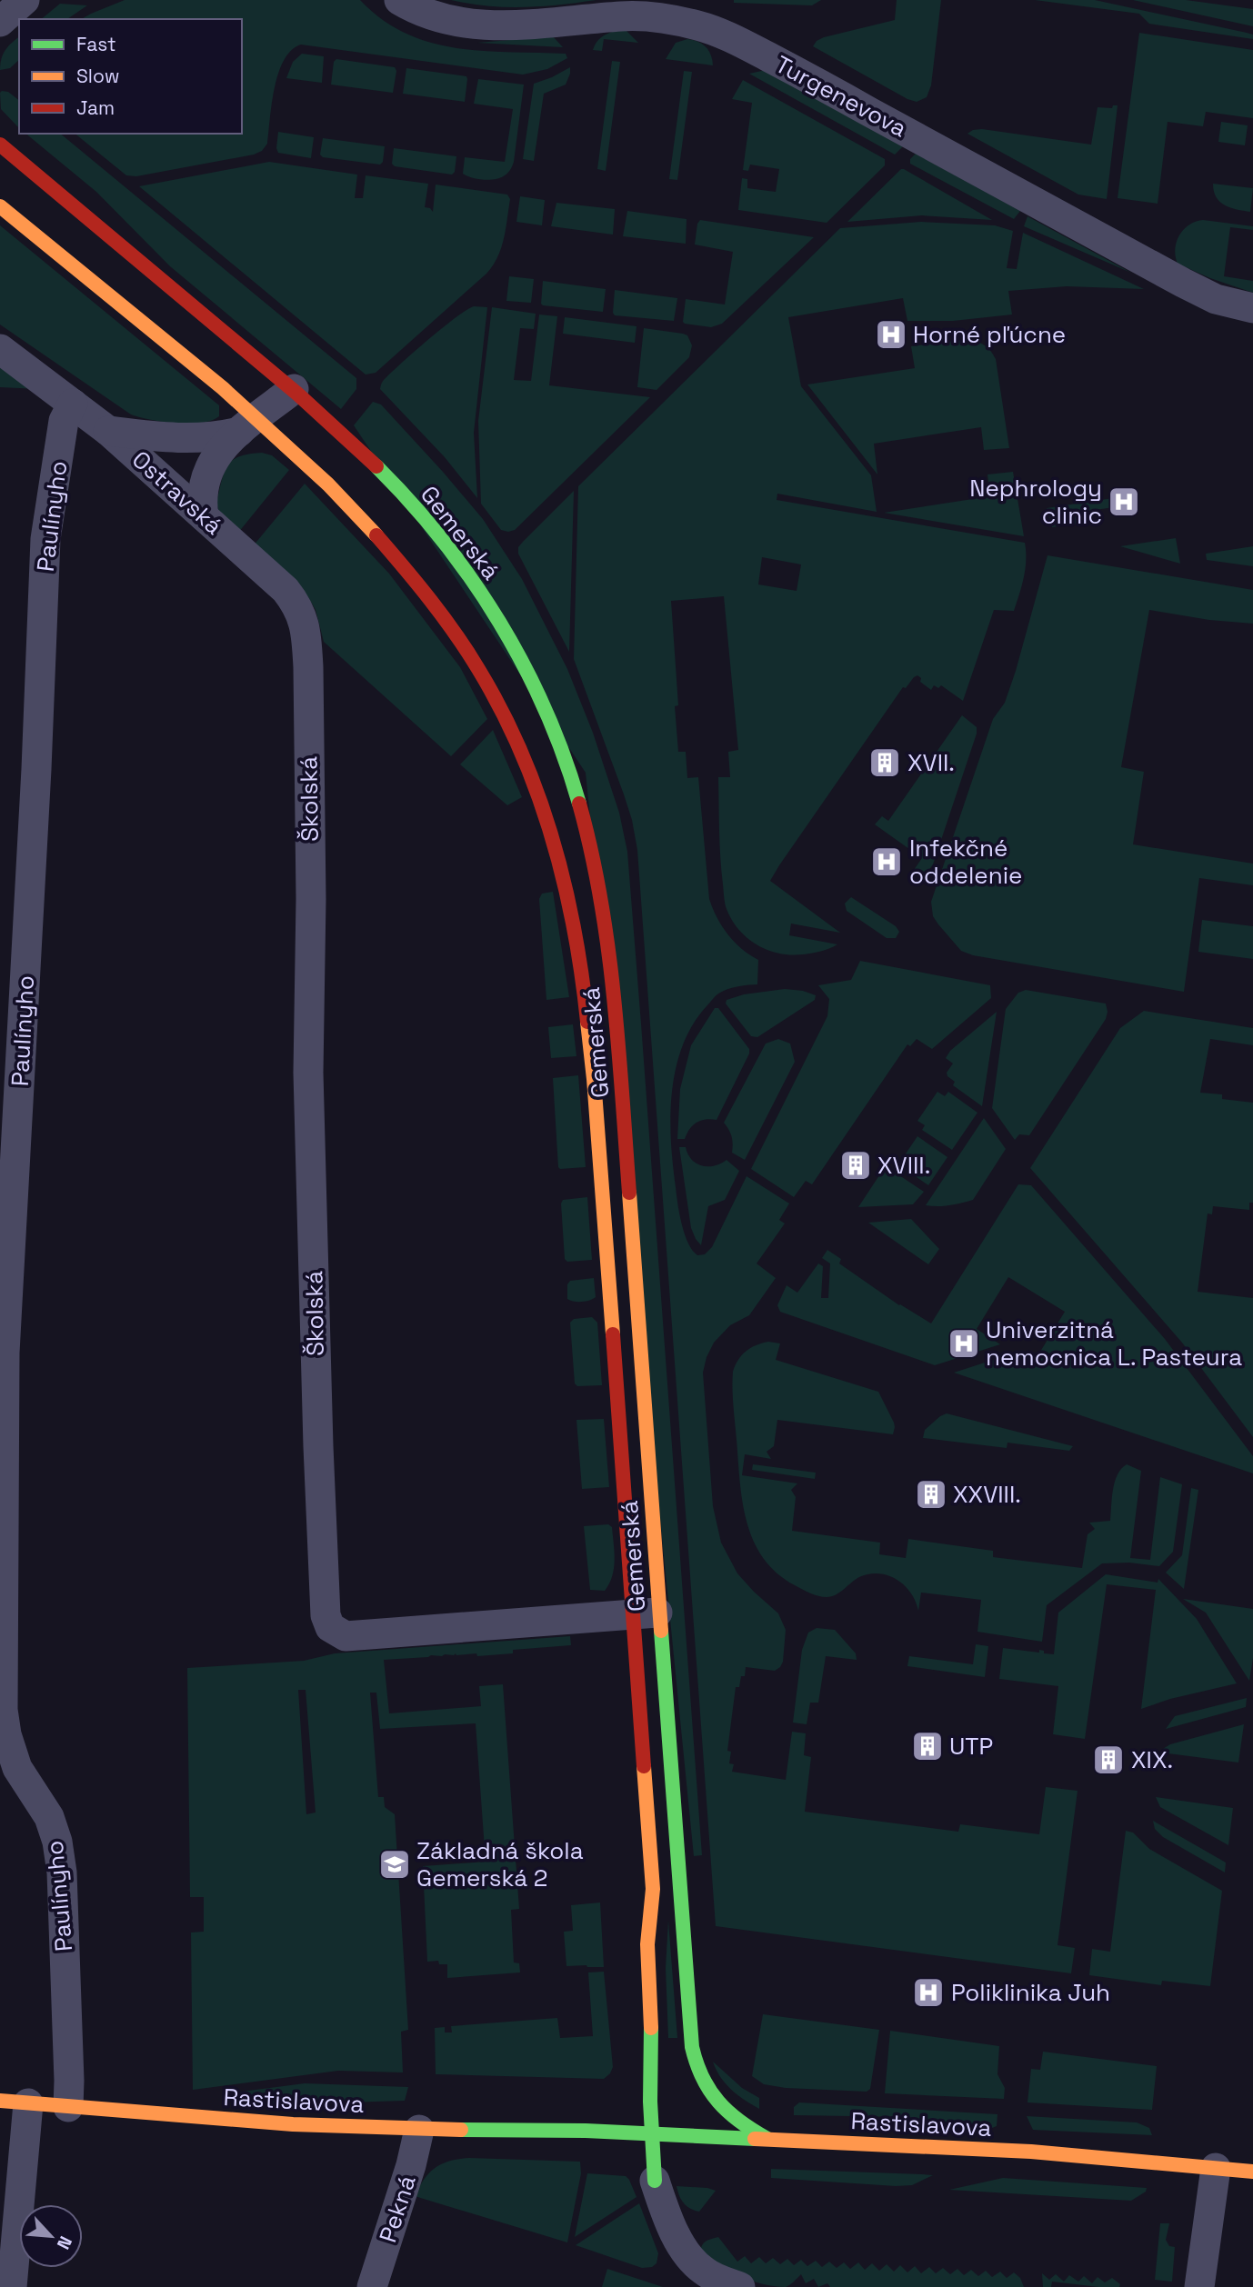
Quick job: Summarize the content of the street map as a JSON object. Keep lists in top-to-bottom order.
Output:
{
  "streets": {
    "street": [
      "Turgenevova",
      "Ostravská",
      "Paulínyho",
      "Gemerská",
      "Školská",
      "Rastislavova",
      "Pekná"
    ]
  },
  "crossings": [
    ["Ostravská", "Paulínyho"],
    ["Ostravská", "Školská"],
    ["Paulínyho", "Rastislavova"],
    ["Gemerská", "Školská"],
    ["Gemerská", "Rastislavova"],
    ["Rastislavova", "Pekná"]
  ],
  "places": {
    "hospital": [
      "Horné pľúcne",
      "Nephrology clinic",
      "Infekčné oddelenie",
      "Univerzitná nemocnica L. Pasteura",
      "Poliklinika Juh"
    ],
    "building": [
      "XVII.",
      "XVIII.",
      "XXVIII.",
      "UTP",
      "XIX."
    ],
    "school or university": ["Základná škola Gemerská 2"]
  },
  "legend": ["Fast", "Slow", "Jam"],
  "north": "bottom right"
}
